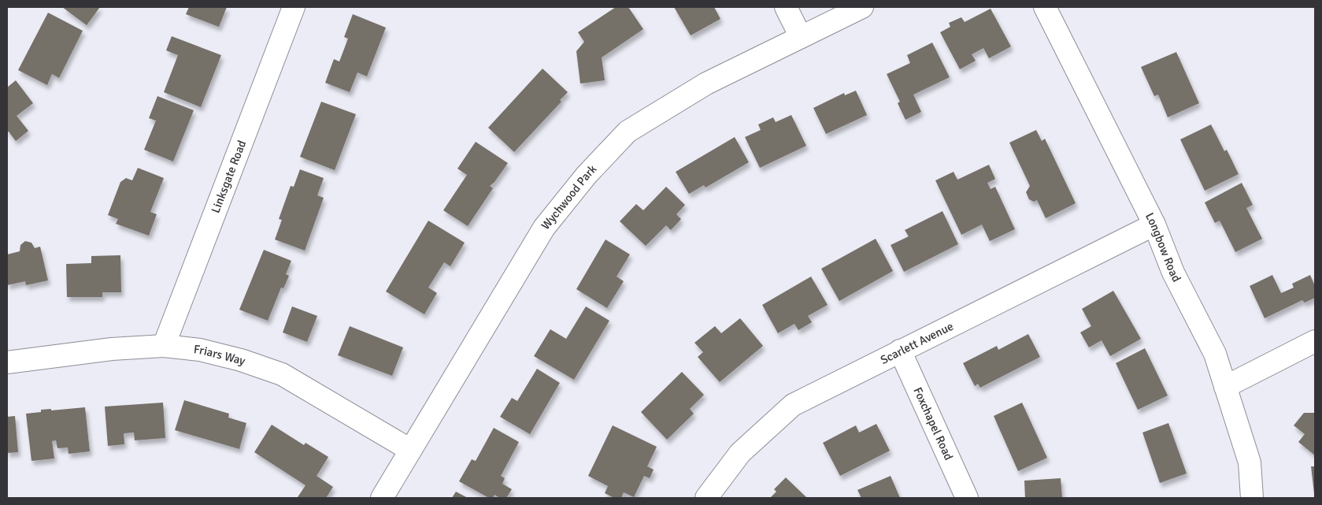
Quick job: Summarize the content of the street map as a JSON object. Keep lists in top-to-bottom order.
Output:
{
  "streets": {
    "street": [
      "Linksgate Road",
      "Wychwood Park",
      "Longbow Road",
      "Scarlett Avenue",
      "Friars Way",
      "Foxchapel Road"
    ]
  },
  "crossings": [
    ["Linksgate Road", "Friars Way"],
    ["Wychwood Park", "Friars Way"],
    ["Longbow Road", "Scarlett Avenue"],
    ["Scarlett Avenue", "Foxchapel Road"]
  ]
}
